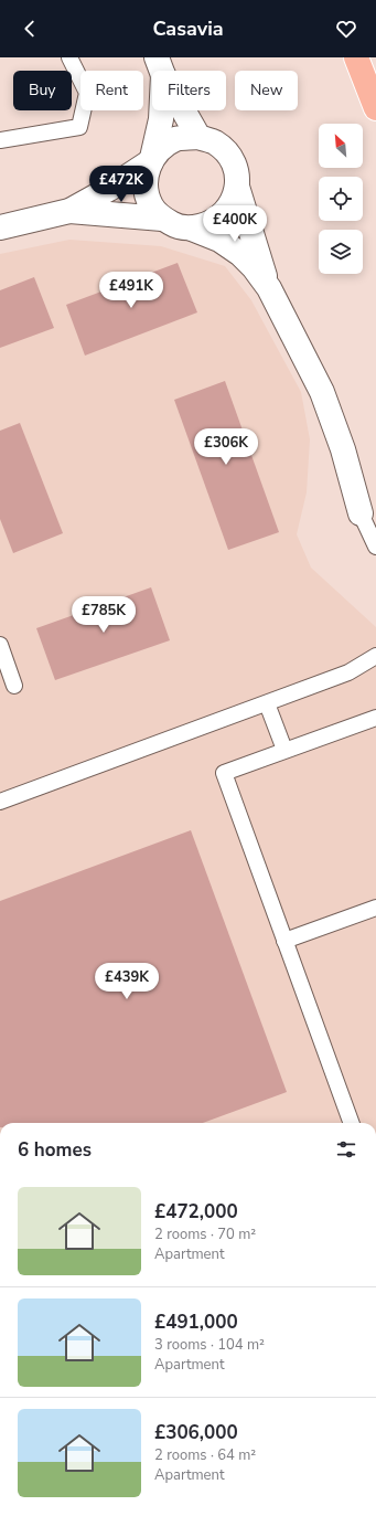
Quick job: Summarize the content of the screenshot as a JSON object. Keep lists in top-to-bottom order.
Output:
{
  "north": "top left",
  "page": {
    "header": "Casavia",
    "chip": [
      "Buy",
      "Rent",
      "Filters",
      "New"
    ],
    "price": [
      "£472K",
      "£400K",
      "£491K",
      "£306K",
      "£785K",
      "£439K"
    ],
    "heading": "6 homes",
    "list": [
      {
        "name": "£472,000",
        "note": "2 rooms · 70 m² · Apartment"
      },
      {
        "name": "£491,000",
        "note": "3 rooms · 104 m² · Apartment"
      },
      {
        "name": "£306,000",
        "note": "2 rooms · 64 m² · Apartment"
      }
    ]
  }
}
